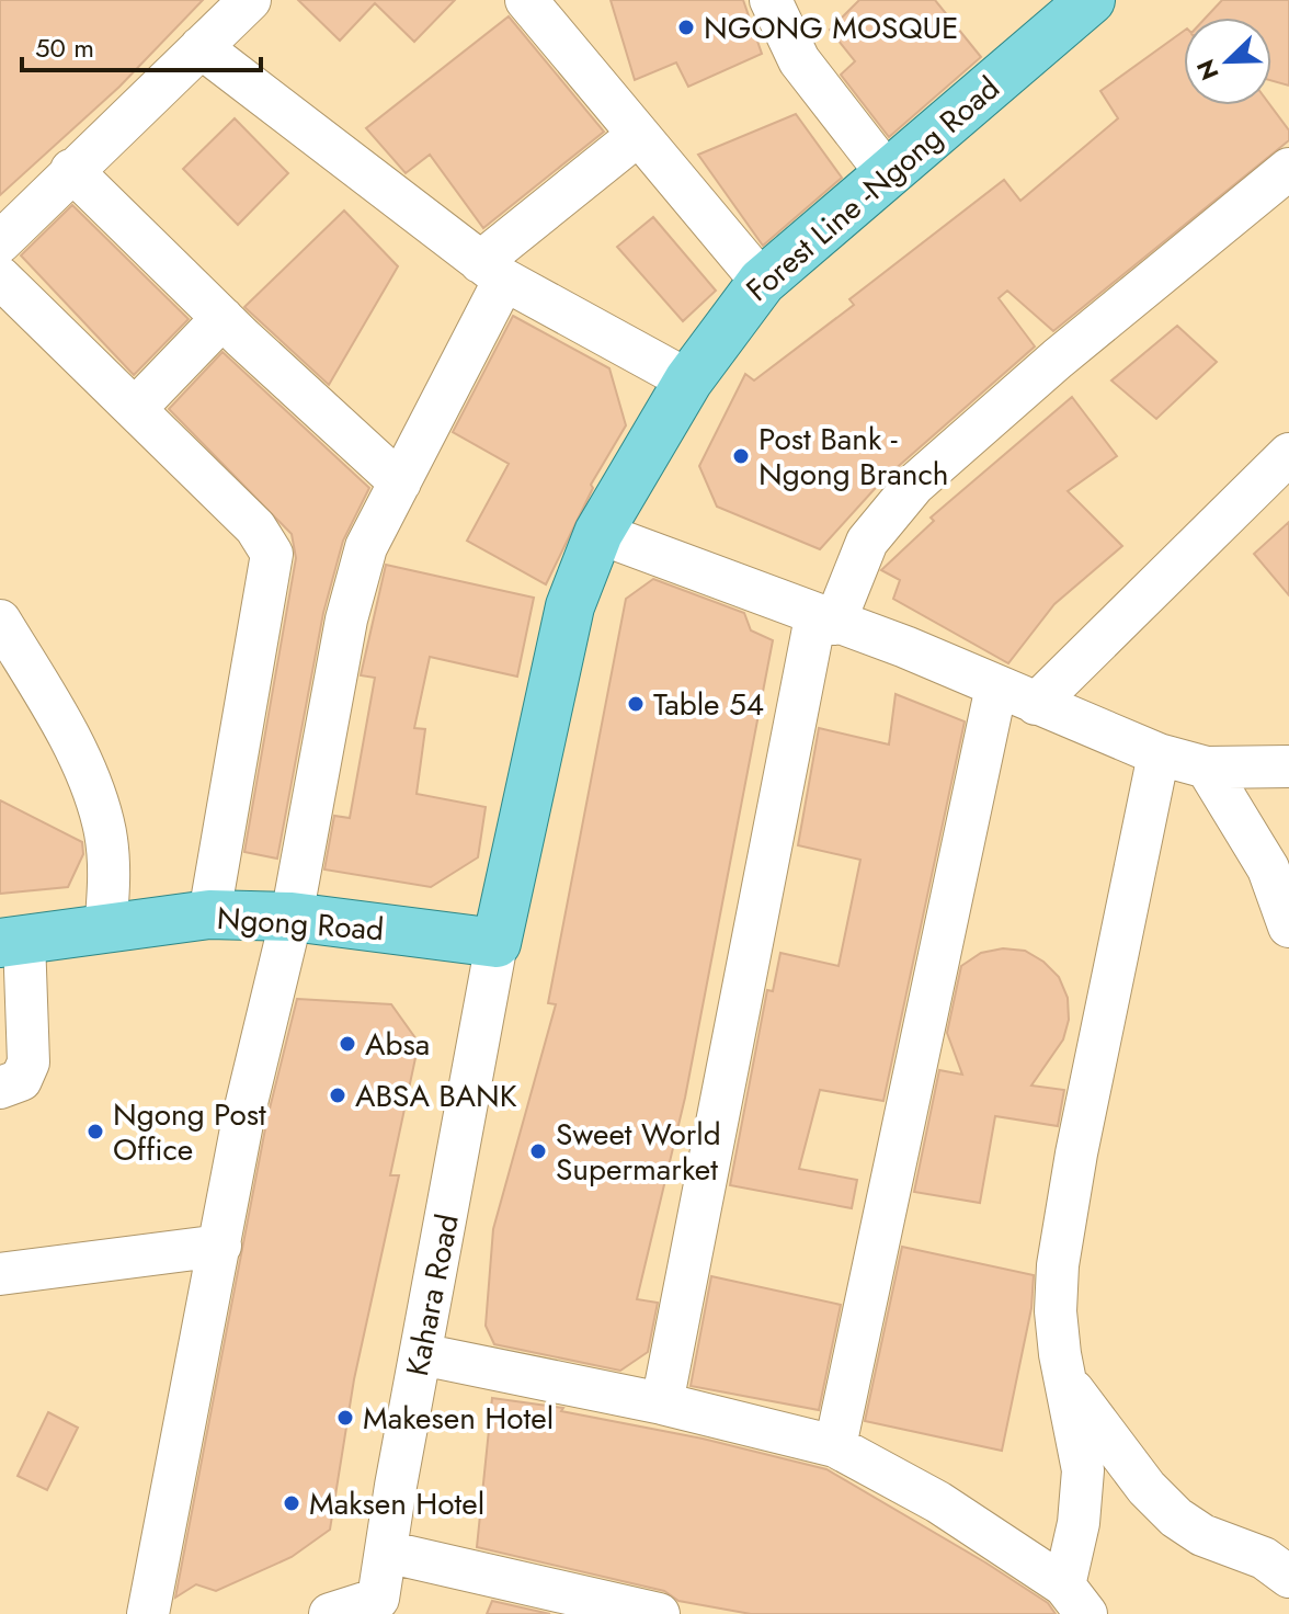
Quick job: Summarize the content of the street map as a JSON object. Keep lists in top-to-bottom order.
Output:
{
  "streets": {
    "main road": ["Forest Line -Ngong Road", "Ngong Road"],
    "street": ["Kahara Road"]
  },
  "crossings": [
    ["Forest Line -Ngong Road", "Ngong Road"],
    ["Forest Line -Ngong Road", "Kahara Road"],
    ["Ngong Road", "Kahara Road"]
  ],
  "places": [
    "NGONG MOSQUE",
    "Post Bank - Ngong Branch",
    "Table 54",
    "Absa",
    "ABSA BANK",
    "Ngong Post Office",
    "Sweet World Supermarket",
    "Makesen Hotel",
    "Maksen Hotel"
  ],
  "scale_bar": "50 m",
  "north": "bottom left"
}
